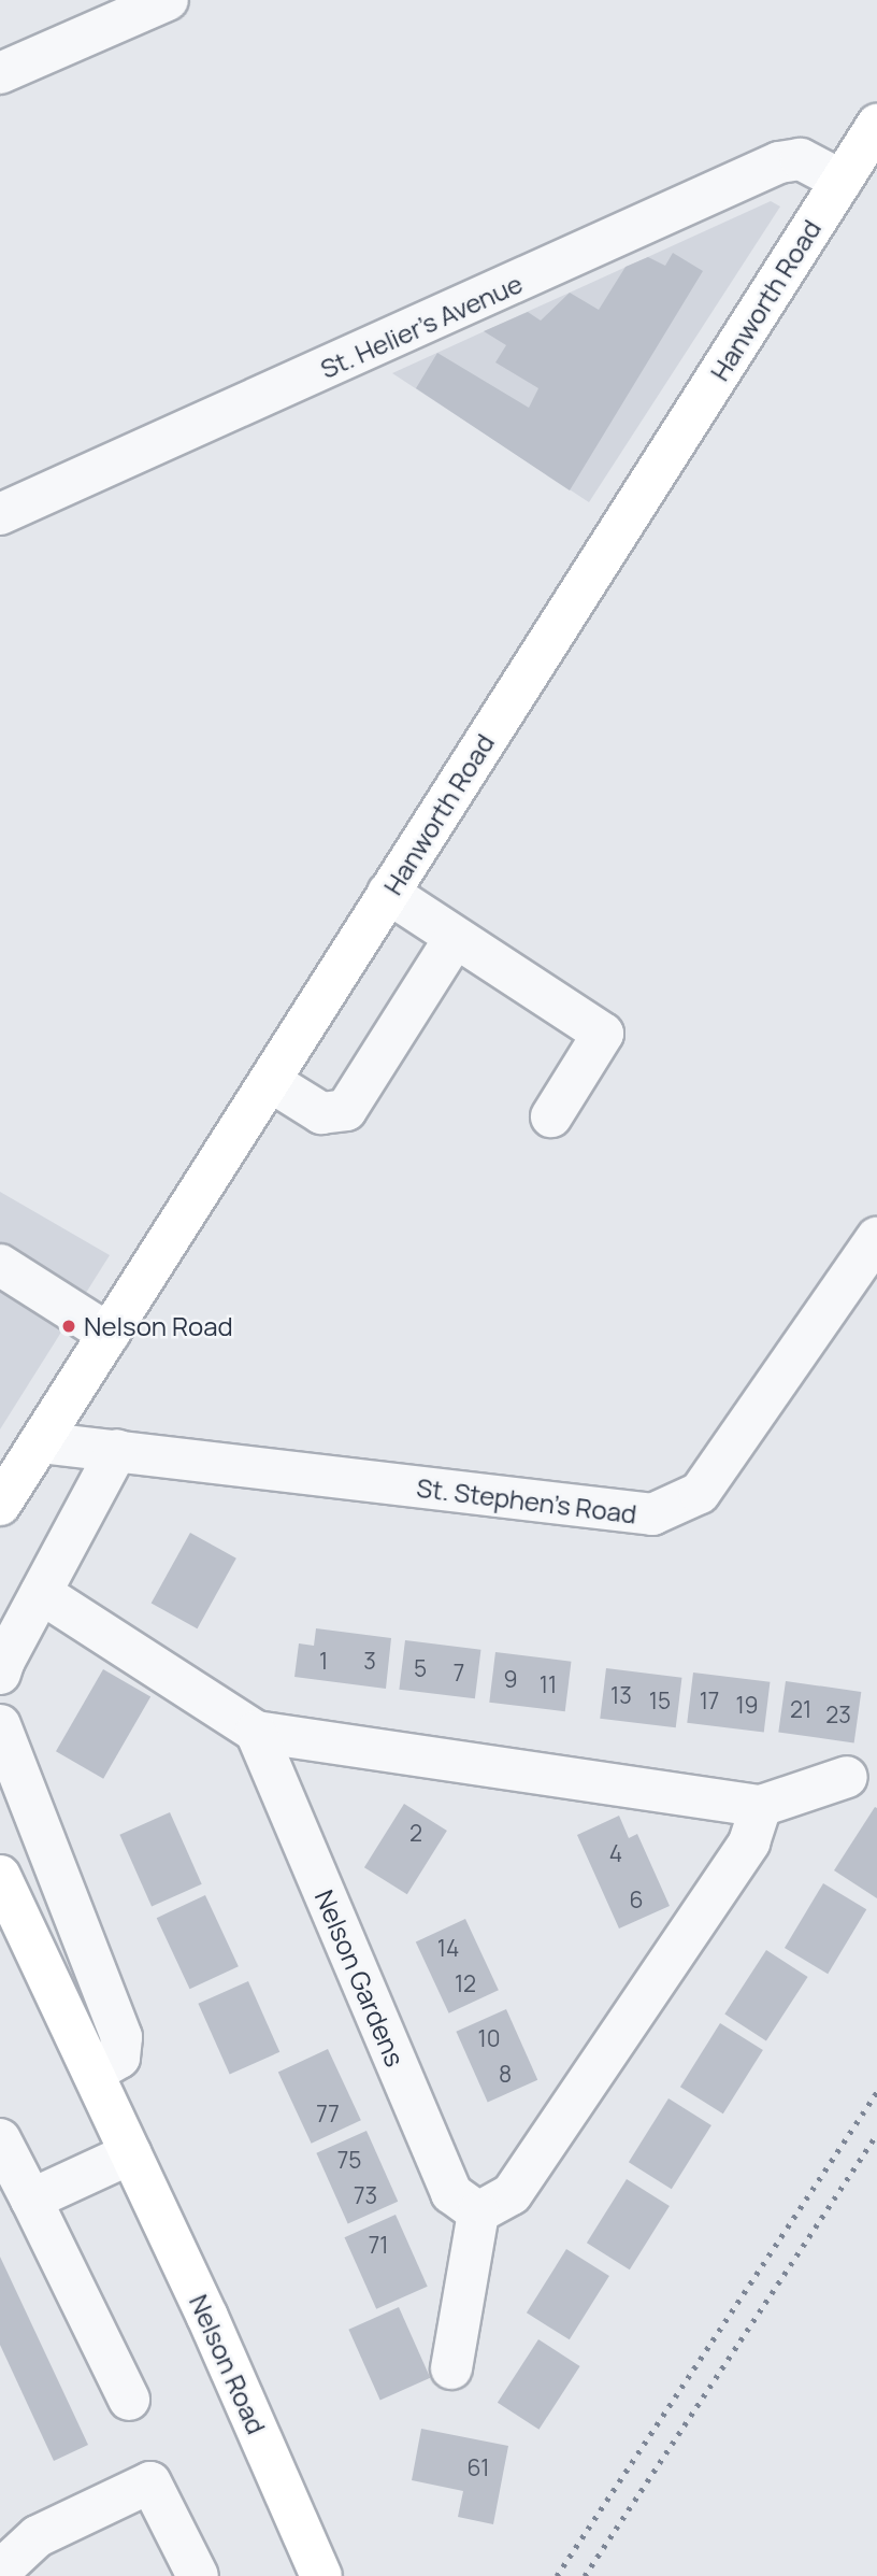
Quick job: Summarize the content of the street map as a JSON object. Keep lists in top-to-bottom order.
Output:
{
  "streets": {
    "main road": ["Hanworth Road", "Nelson Road"],
    "street": ["St. Helier's Avenue", "St. Stephen's Road", "Nelson Gardens"]
  },
  "crossings": [
    ["Hanworth Road", "St. Helier's Avenue"],
    ["Hanworth Road", "St. Stephen's Road"]
  ],
  "places": ["Nelson Road"],
  "house_numbers": [
    "1",
    "3",
    "5",
    "7",
    "9",
    "11",
    "13",
    "15",
    "17",
    "19",
    "21",
    "23",
    "2",
    "4",
    "6",
    "14",
    "12",
    "10",
    "8",
    "77",
    "75",
    "73",
    "71",
    "61"
  ]
}
